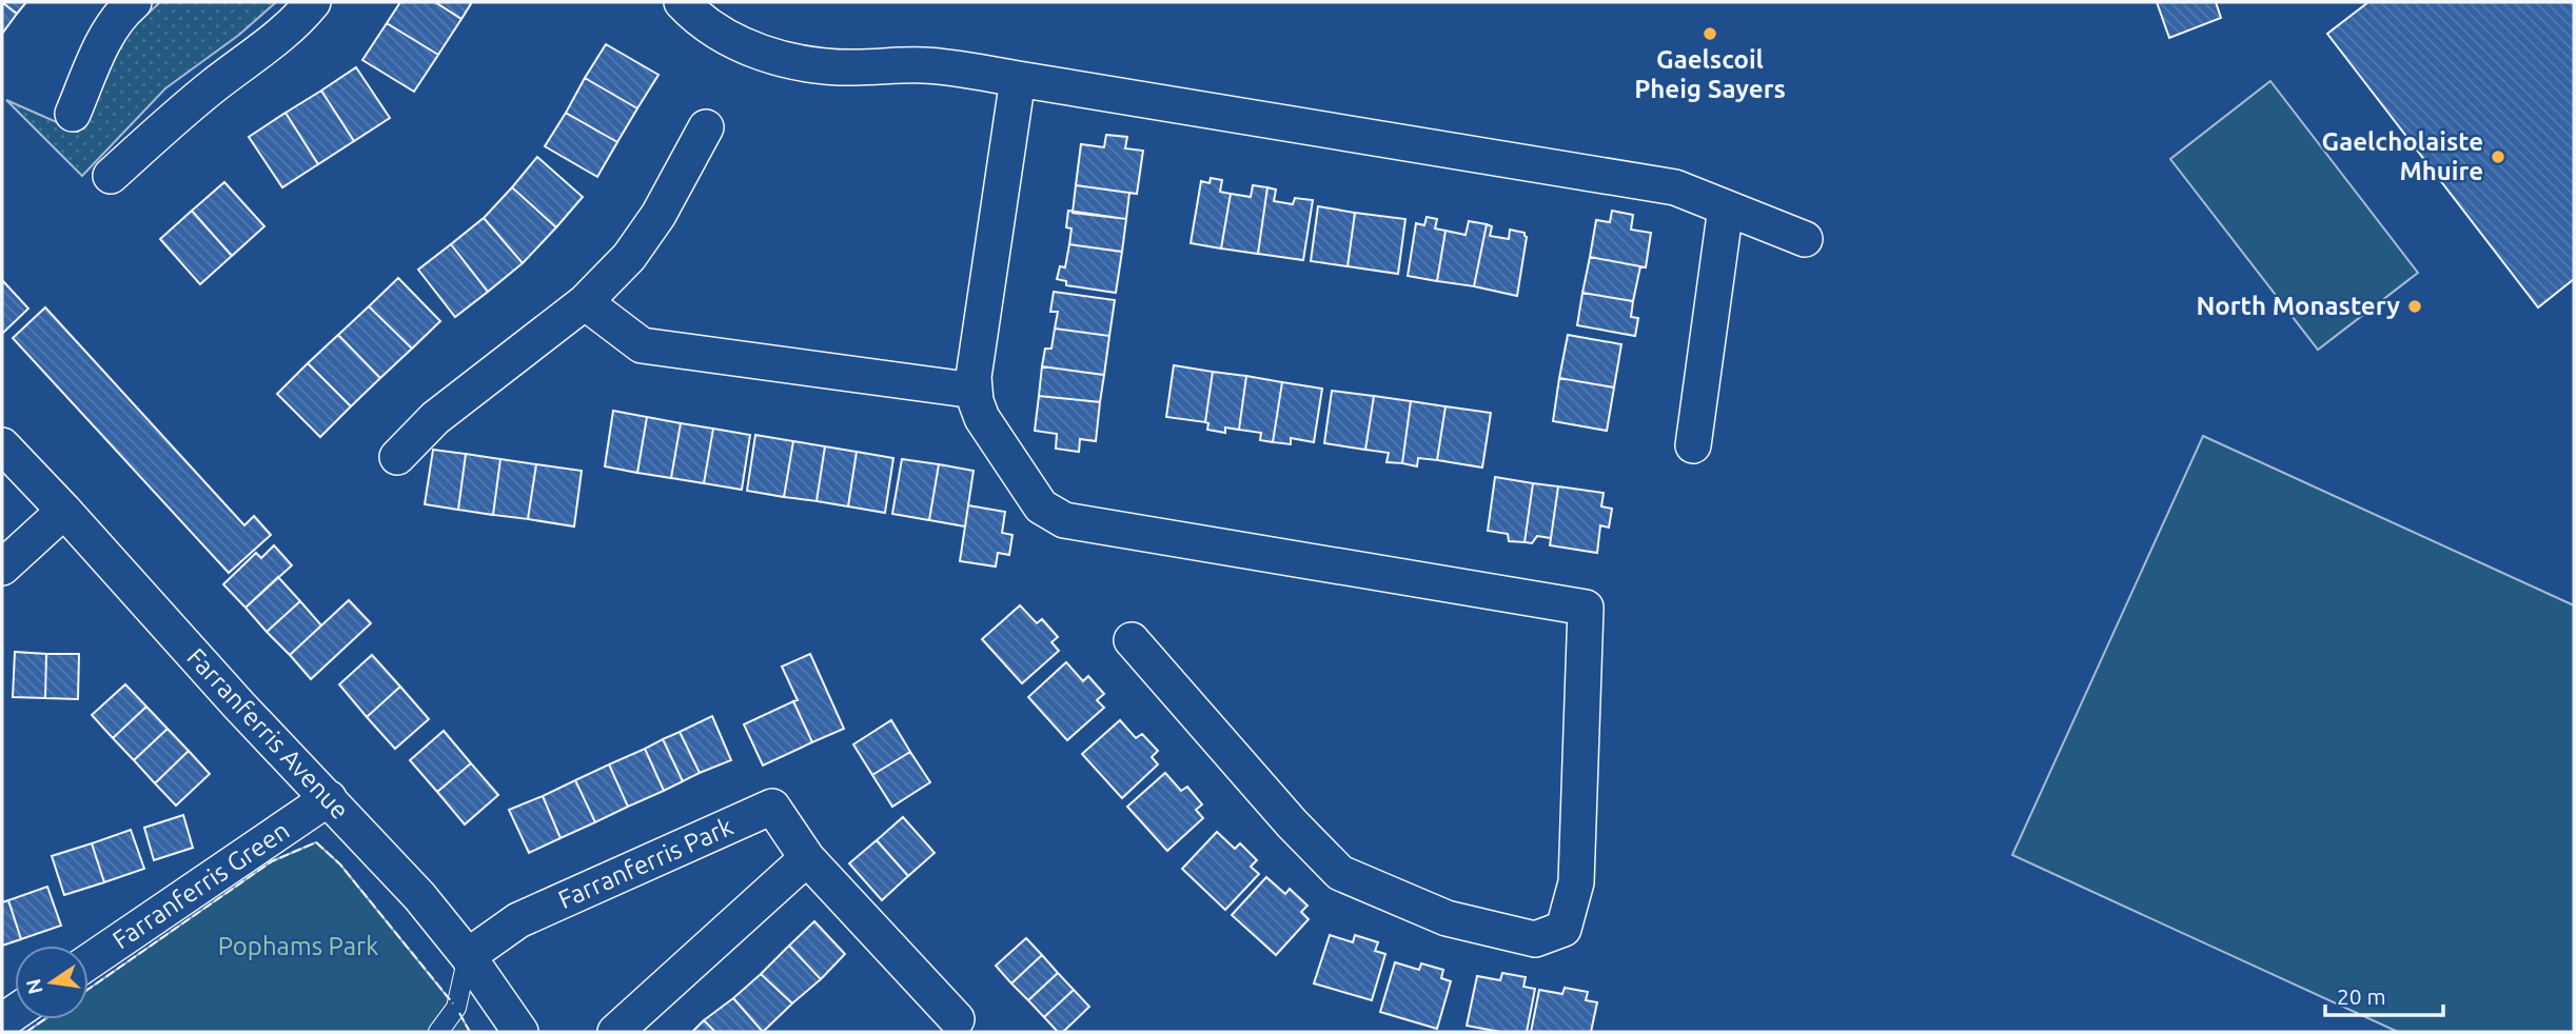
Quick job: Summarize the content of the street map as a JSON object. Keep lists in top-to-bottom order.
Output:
{
  "streets": {
    "street": ["Farranferris Avenue", "Farranferris Park", "Farranferris Green"]
  },
  "crossings": [
    ["Farranferris Avenue", "Farranferris Park"],
    ["Farranferris Avenue", "Farranferris Green"]
  ],
  "parks": ["Pophams Park"],
  "places": ["Gaelscoil Pheig Sayers", "Gaelcholaiste Mhuire", "North Monastery"],
  "scale_bar": "20 m",
  "north": "left"
}
